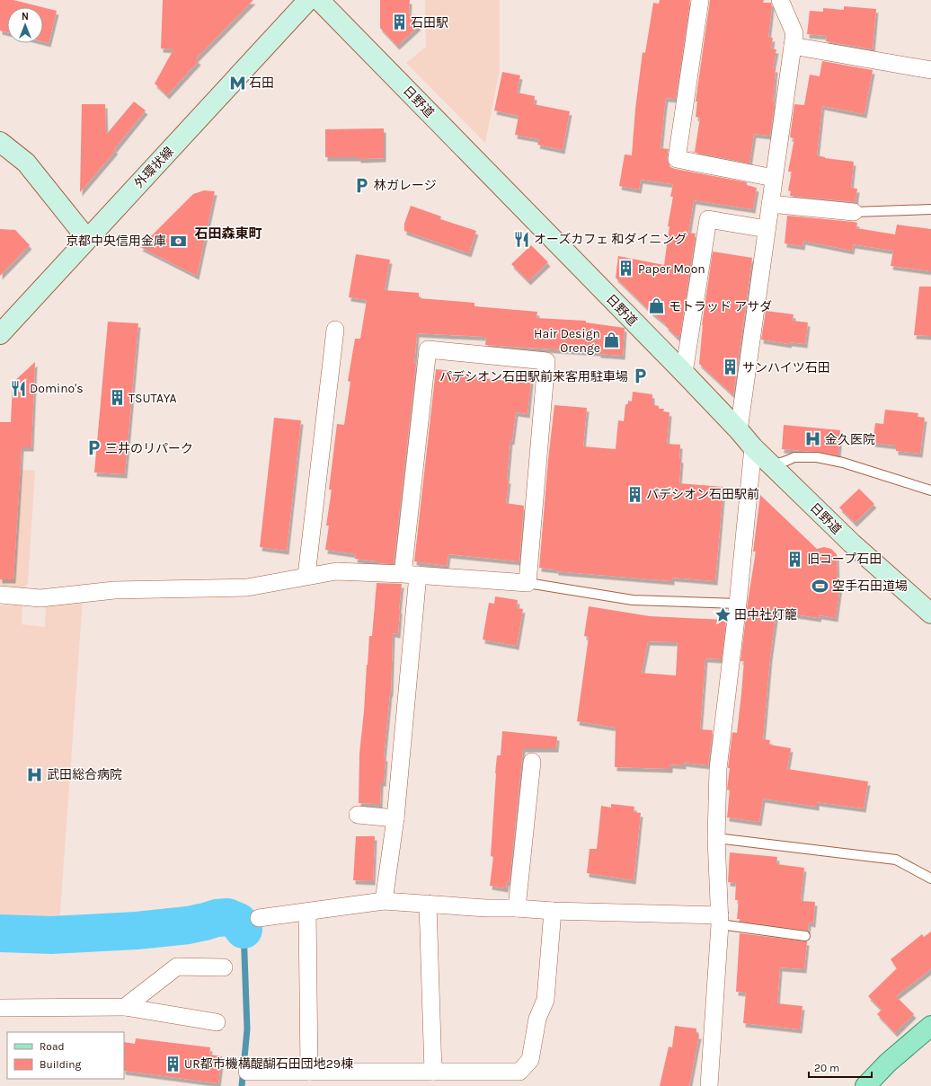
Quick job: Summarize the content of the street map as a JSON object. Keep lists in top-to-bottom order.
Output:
{
  "streets": {
    "street": ["日野道", "外環状線"]
  },
  "districts": ["石田森東町"],
  "places": {
    "building": [
      "石田駅",
      "Paper Moon",
      "サンハイツ石田",
      "TSUTAYA",
      "パデシオン石田駅前",
      "旧コープ石田",
      "UR都市機構醍醐石田団地29棟"
    ],
    "metro station": ["石田"],
    "parking": ["林ガレージ", "パデシオン石田駅前来客用駐車場", "三井のリパーク"],
    "restaurant": ["オーズカフェ 和ダイニング", "Domino's"],
    "bank": ["京都中央信用金庫"],
    "shop": ["モトラッド アサダ", "Hair Design Orenge"],
    "hospital": ["金久医院", "武田総合病院"],
    "sports": ["空手石田道場"],
    "place": ["田中社灯籠"]
  },
  "legend": ["Road", "Building"],
  "scale_bar": "20 m",
  "north": "top"
}
